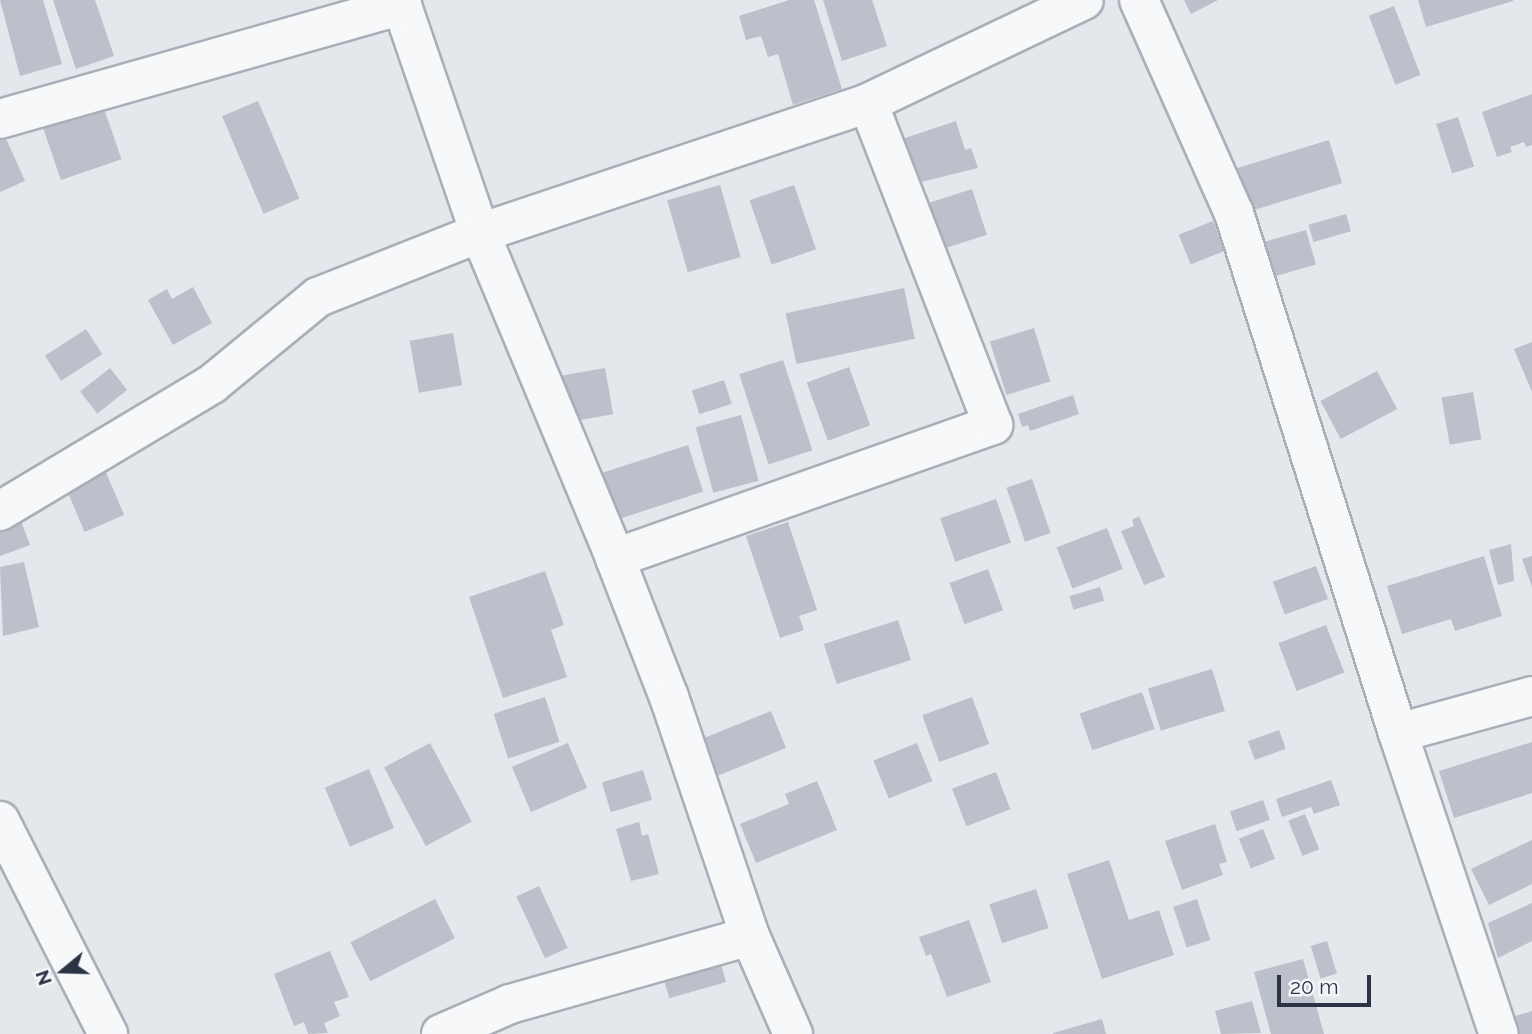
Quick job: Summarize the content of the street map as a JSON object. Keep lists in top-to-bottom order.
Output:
{
  "scale_bar": "20 m",
  "north": "left"
}
